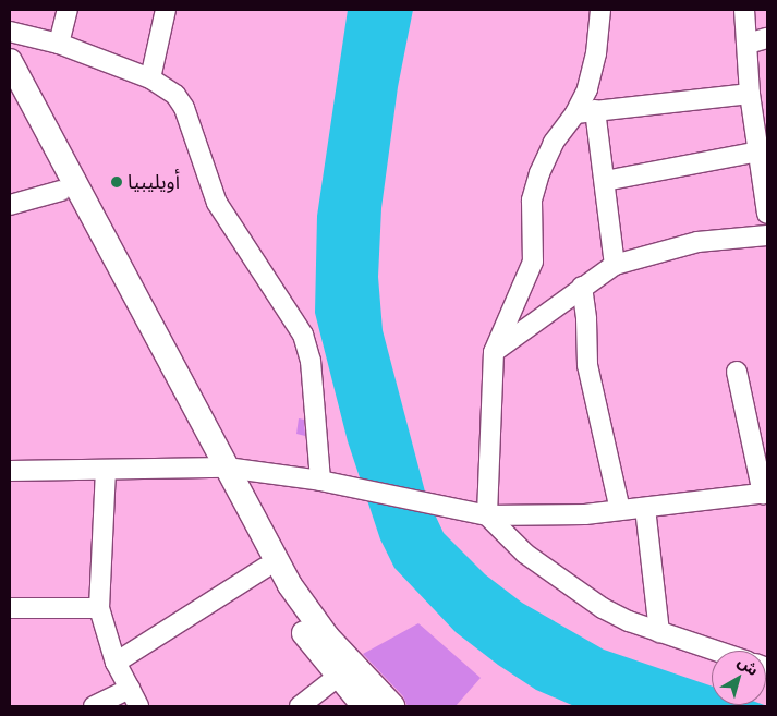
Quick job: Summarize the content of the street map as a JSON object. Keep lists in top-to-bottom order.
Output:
{
  "places": ["أويليبيا"],
  "north": "top right"
}
